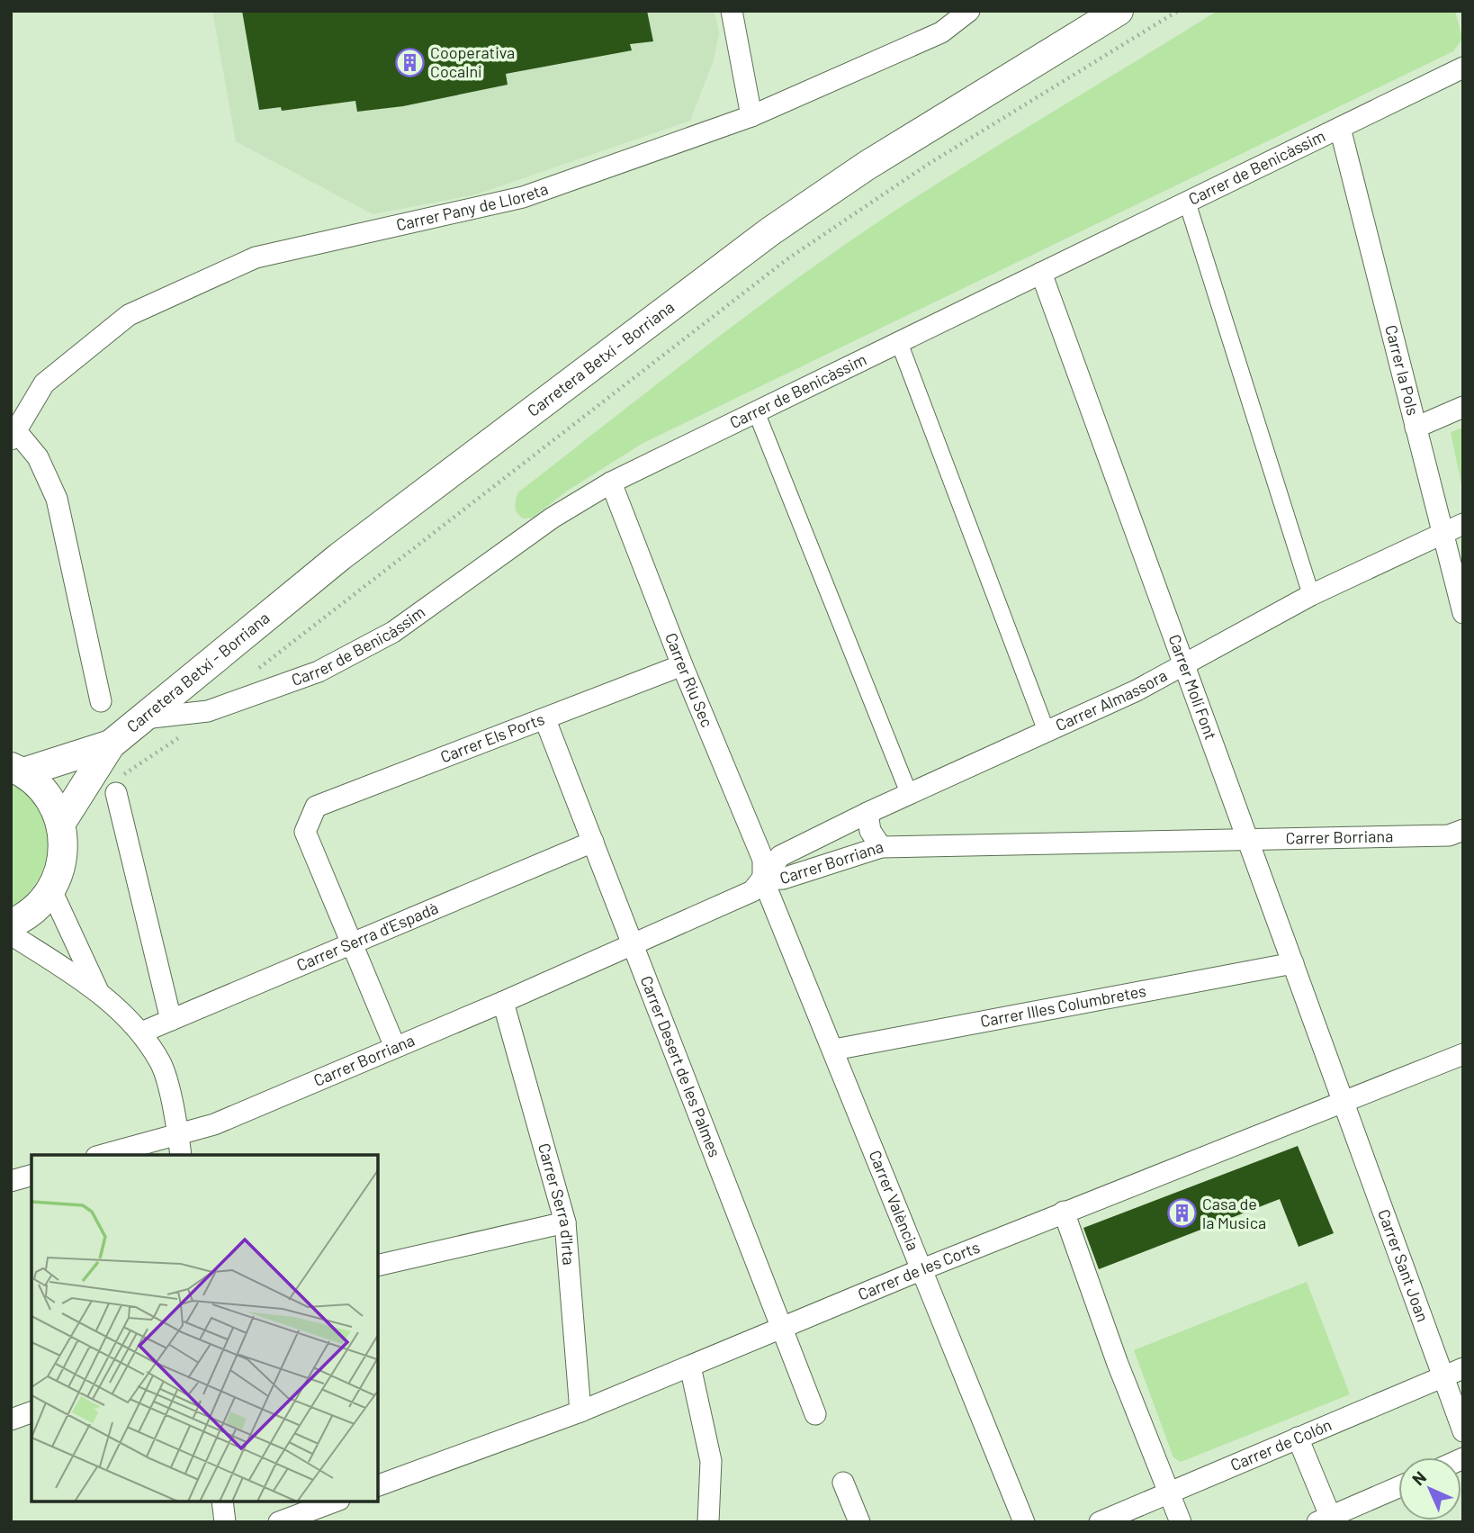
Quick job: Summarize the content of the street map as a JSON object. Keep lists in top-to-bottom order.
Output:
{
  "streets": {
    "main road": ["Carretera Betxí - Borriana"],
    "street": [
      "Carrer de Benicàssim",
      "Carrer Pany de Lloreta",
      "Carrer la Pols",
      "Carrer Riu Sec",
      "Carrer Molí Font",
      "Carrer Almassora",
      "Carrer Els Ports",
      "Carrer Borriana",
      "Carrer Serra d'Espadà",
      "Carrer Illes Columbretes",
      "Carrer Desert de les Palmes",
      "Carrer València",
      "Carrer Serra d'Irta",
      "Carrer Sant Joan",
      "Carrer de les Corts",
      "Carrer de Colón"
    ]
  },
  "crossings": [
    ["Carrer de Benicàssim", "Carretera Betxí - Borriana"],
    ["Carrer de Benicàssim", "Carrer la Pols"],
    ["Carrer de Benicàssim", "Carrer Riu Sec"],
    ["Carrer de Benicàssim", "Carrer Molí Font"],
    ["Carrer la Pols", "Carrer Almassora"],
    ["Carrer Riu Sec", "Carrer Almassora"],
    ["Carrer Riu Sec", "Carrer Els Ports"],
    ["Carrer Riu Sec", "Carrer Borriana"],
    ["Carrer Riu Sec", "Carrer València"],
    ["Carrer Molí Font", "Carrer Almassora"],
    ["Carrer Molí Font", "Carrer Borriana"],
    ["Carrer Molí Font", "Carrer Illes Columbretes"],
    ["Carrer Molí Font", "Carrer Sant Joan"],
    ["Carrer Molí Font", "Carrer de les Corts"],
    ["Carrer Almassora", "Carrer Borriana"],
    ["Carrer Almassora", "Carrer València"],
    ["Carrer Els Ports", "Carrer Serra d'Espadà"],
    ["Carrer Els Ports", "Carrer Desert de les Palmes"],
    ["Carrer Borriana", "Carrer Desert de les Palmes"],
    ["Carrer Borriana", "Carrer València"],
    ["Carrer Borriana", "Carrer Serra d'Irta"],
    ["Carrer Serra d'Espadà", "Carrer Desert de les Palmes"],
    ["Carrer Illes Columbretes", "Carrer València"],
    ["Carrer Desert de les Palmes", "Carrer de les Corts"],
    ["Carrer València", "Carrer de les Corts"],
    ["Carrer Serra d'Irta", "Carrer de les Corts"],
    ["Carrer Sant Joan", "Carrer de les Corts"],
    ["Carrer Sant Joan", "Carrer de Colón"]
  ],
  "places": {
    "building": ["Cooperativa Cocalni", "Casa de la Musica"]
  },
  "north": "top left"
}
